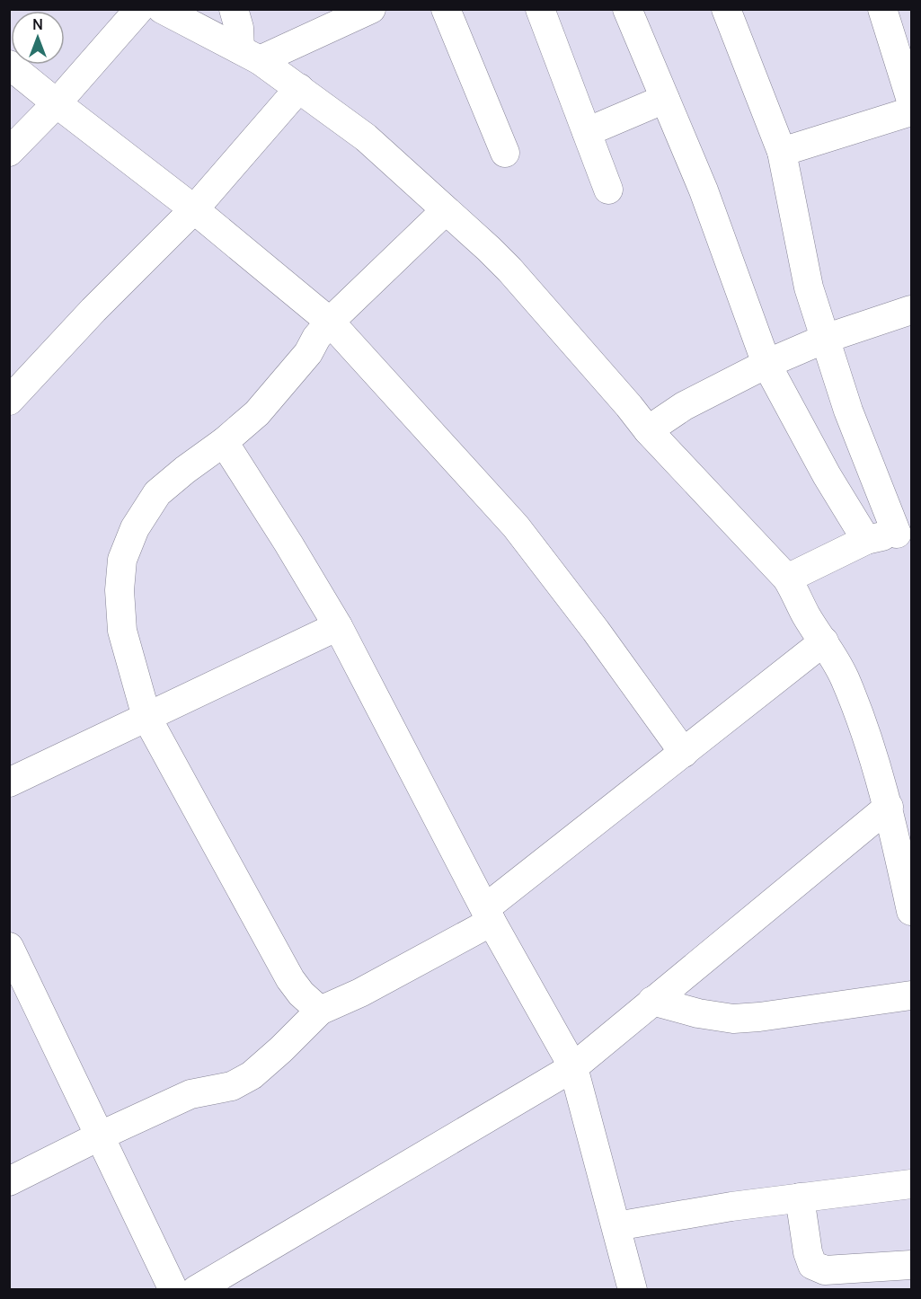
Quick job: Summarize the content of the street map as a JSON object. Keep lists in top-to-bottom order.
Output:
{
  "north": "top"
}
